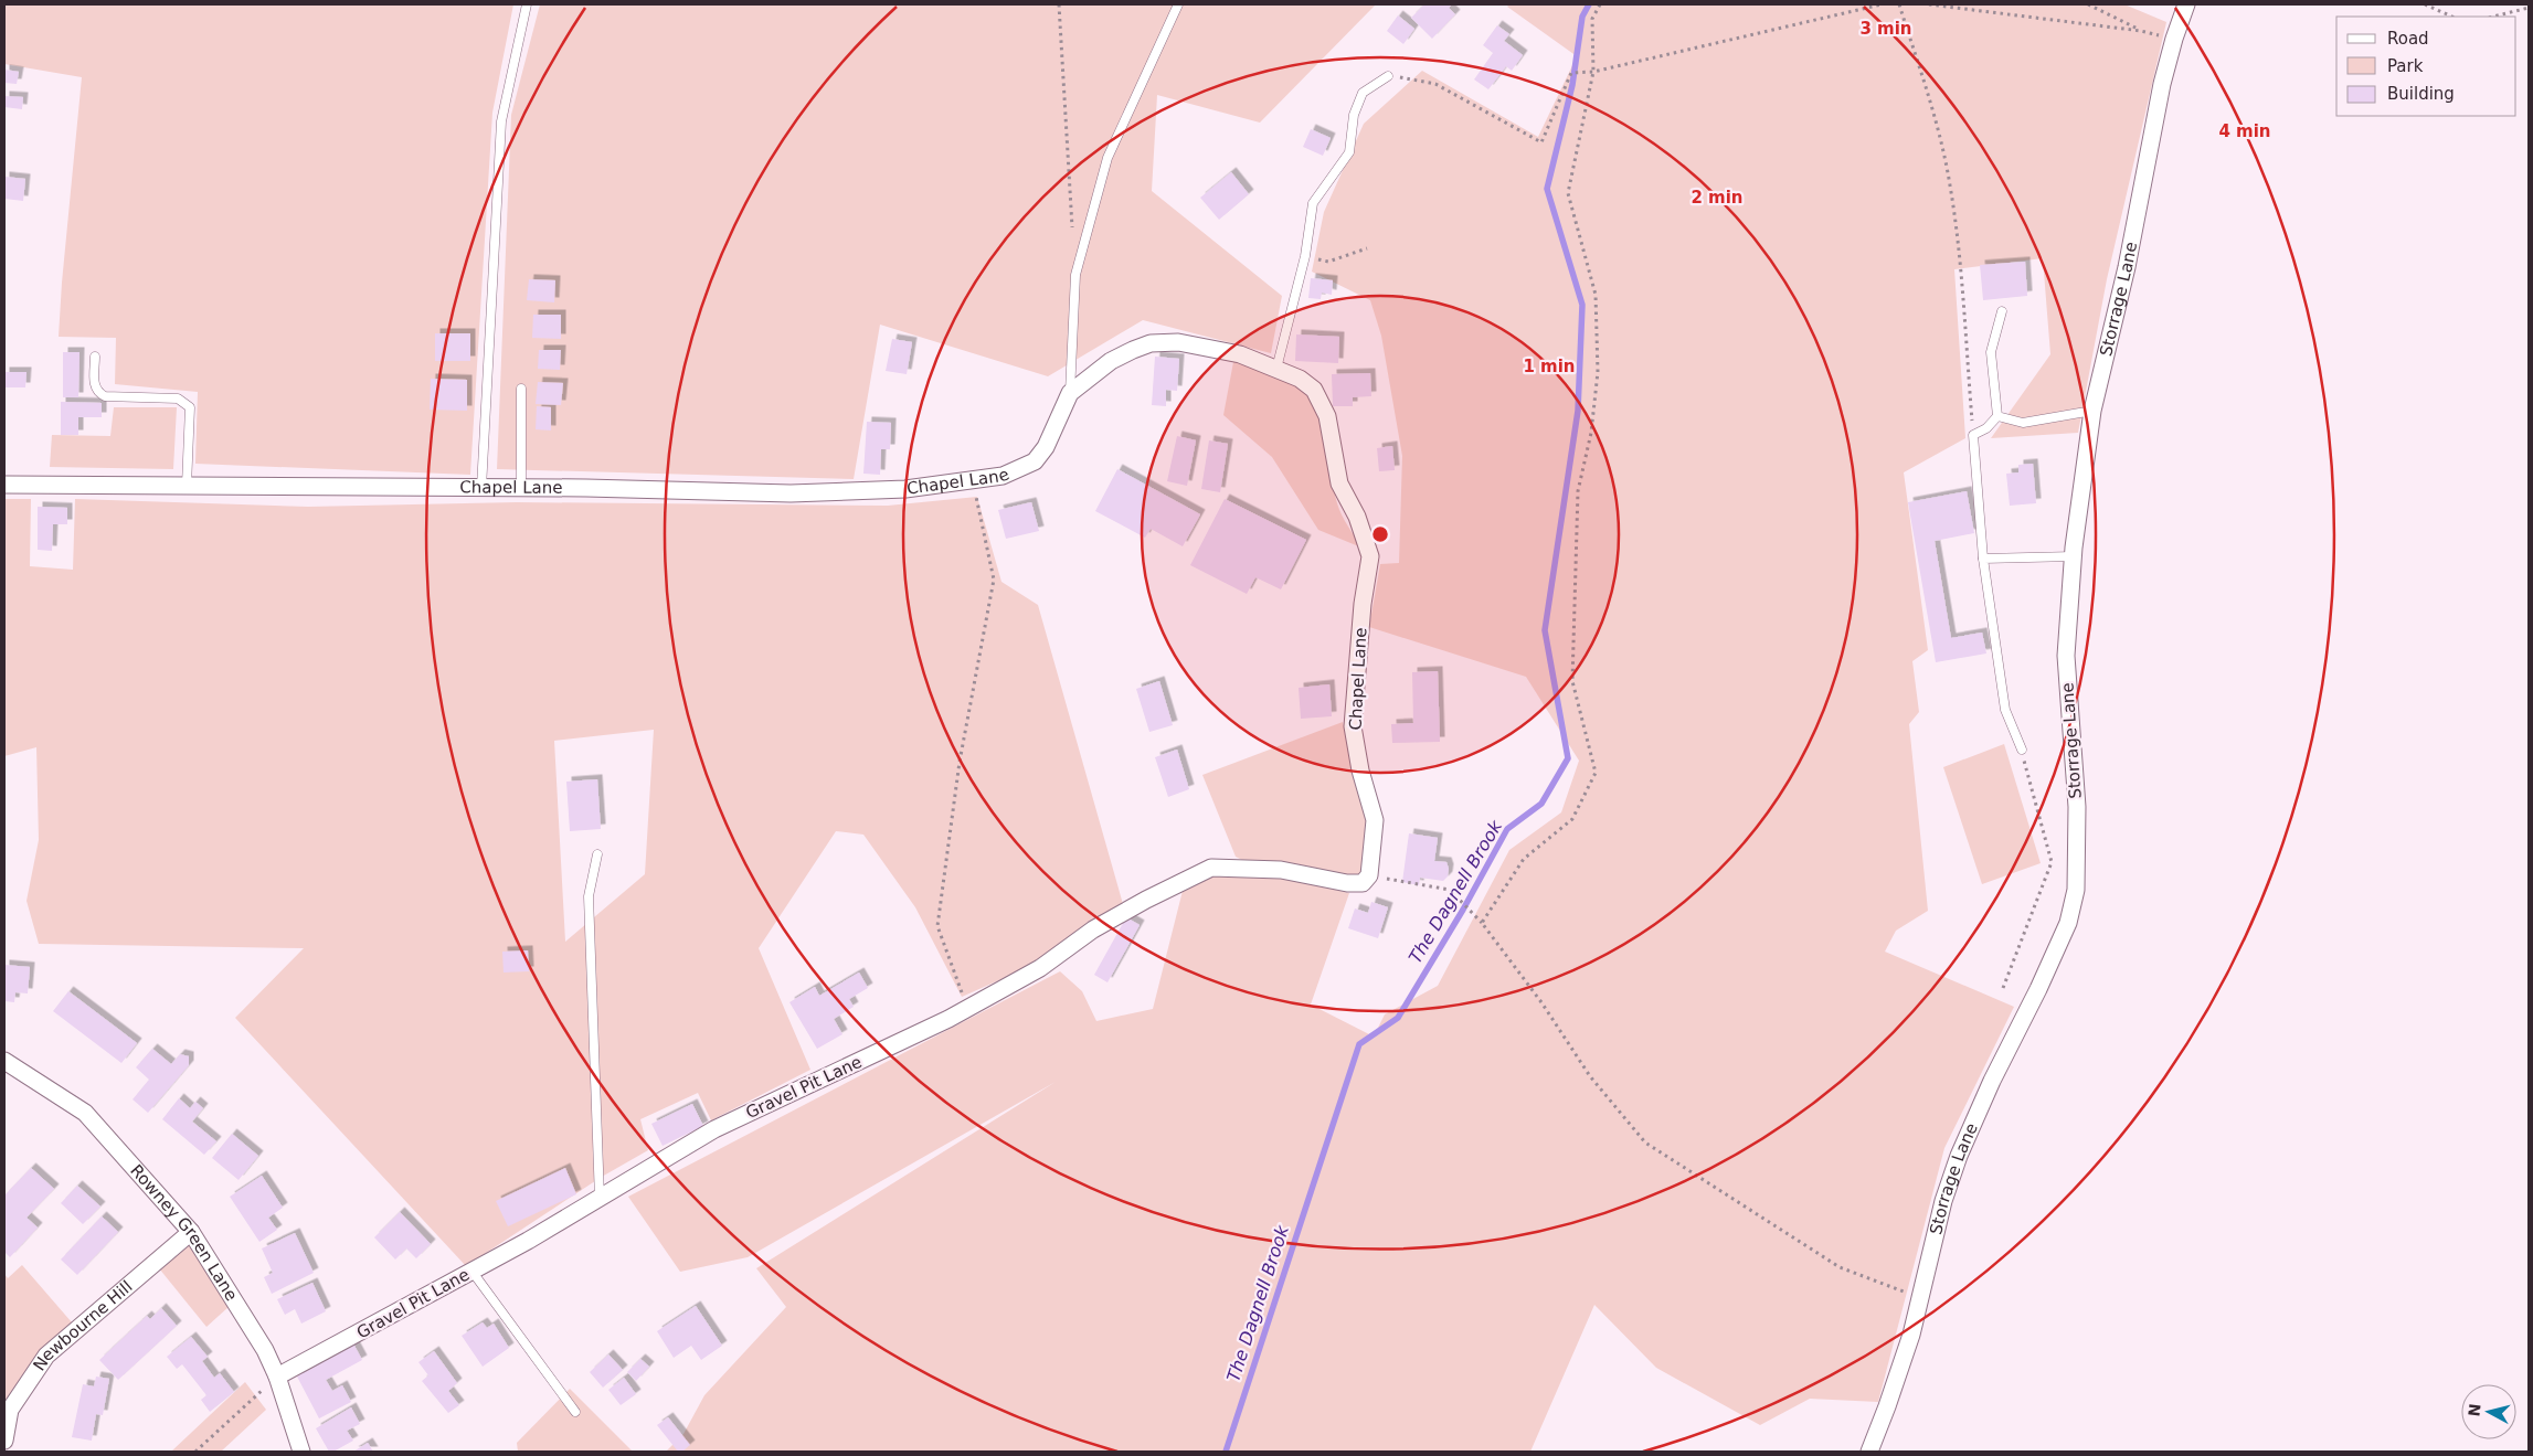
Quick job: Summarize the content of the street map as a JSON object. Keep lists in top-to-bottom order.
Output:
{
  "streets": {
    "street": [
      "Storrage Lane",
      "Chapel Lane",
      "Gravel Pit Lane",
      "Rowney Green Lane",
      "Newbourne Hill"
    ]
  },
  "crossings": [
    ["Chapel Lane", "Gravel Pit Lane"],
    ["Gravel Pit Lane", "Rowney Green Lane"],
    ["Rowney Green Lane", "Newbourne Hill"]
  ],
  "water": ["The Dagnell Brook"],
  "legend": ["Road", "Park", "Building"],
  "north": "left",
  "rings": [
    "3 min",
    "4 min",
    "2 min",
    "1 min"
  ]
}
